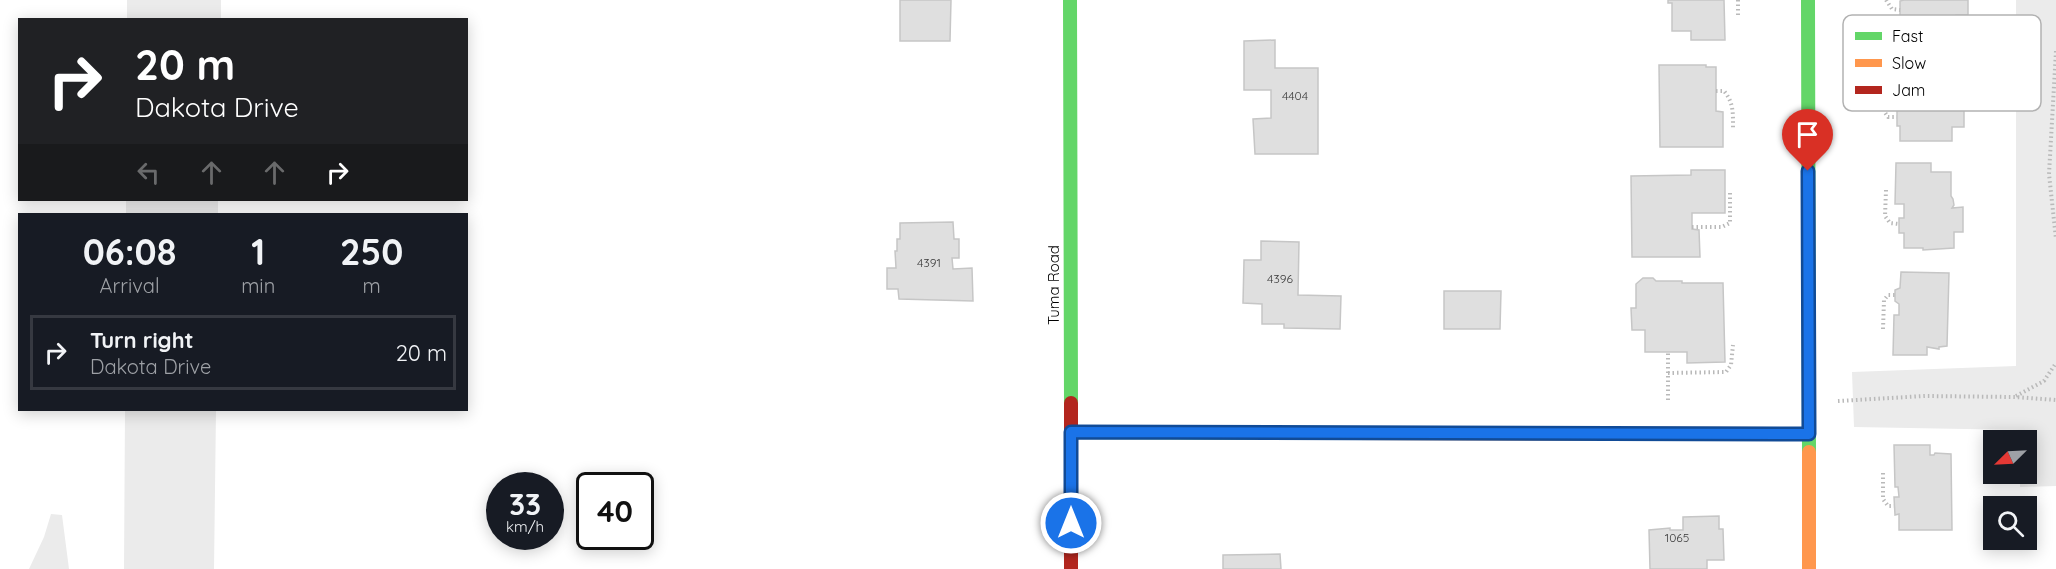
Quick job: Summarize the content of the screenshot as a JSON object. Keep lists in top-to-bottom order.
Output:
{
  "streets": {
    "street": ["Tuma Road"]
  },
  "house_numbers": [
    "4404",
    "4391",
    "4396",
    "1065"
  ],
  "legend": ["Fast", "Slow", "Jam"],
  "north": "bottom left",
  "page": {
    "turn": ["20 m", "Dakota Drive"],
    "eta": [
      "06:08",
      "Arrival",
      "1",
      "min",
      "250",
      "m"
    ],
    "list": [
      {
        "name": "Turn right",
        "note": "Dakota Drive",
        "value": "20 m"
      }
    ],
    "speed": "33 km/h",
    "limit": "40"
  }
}
